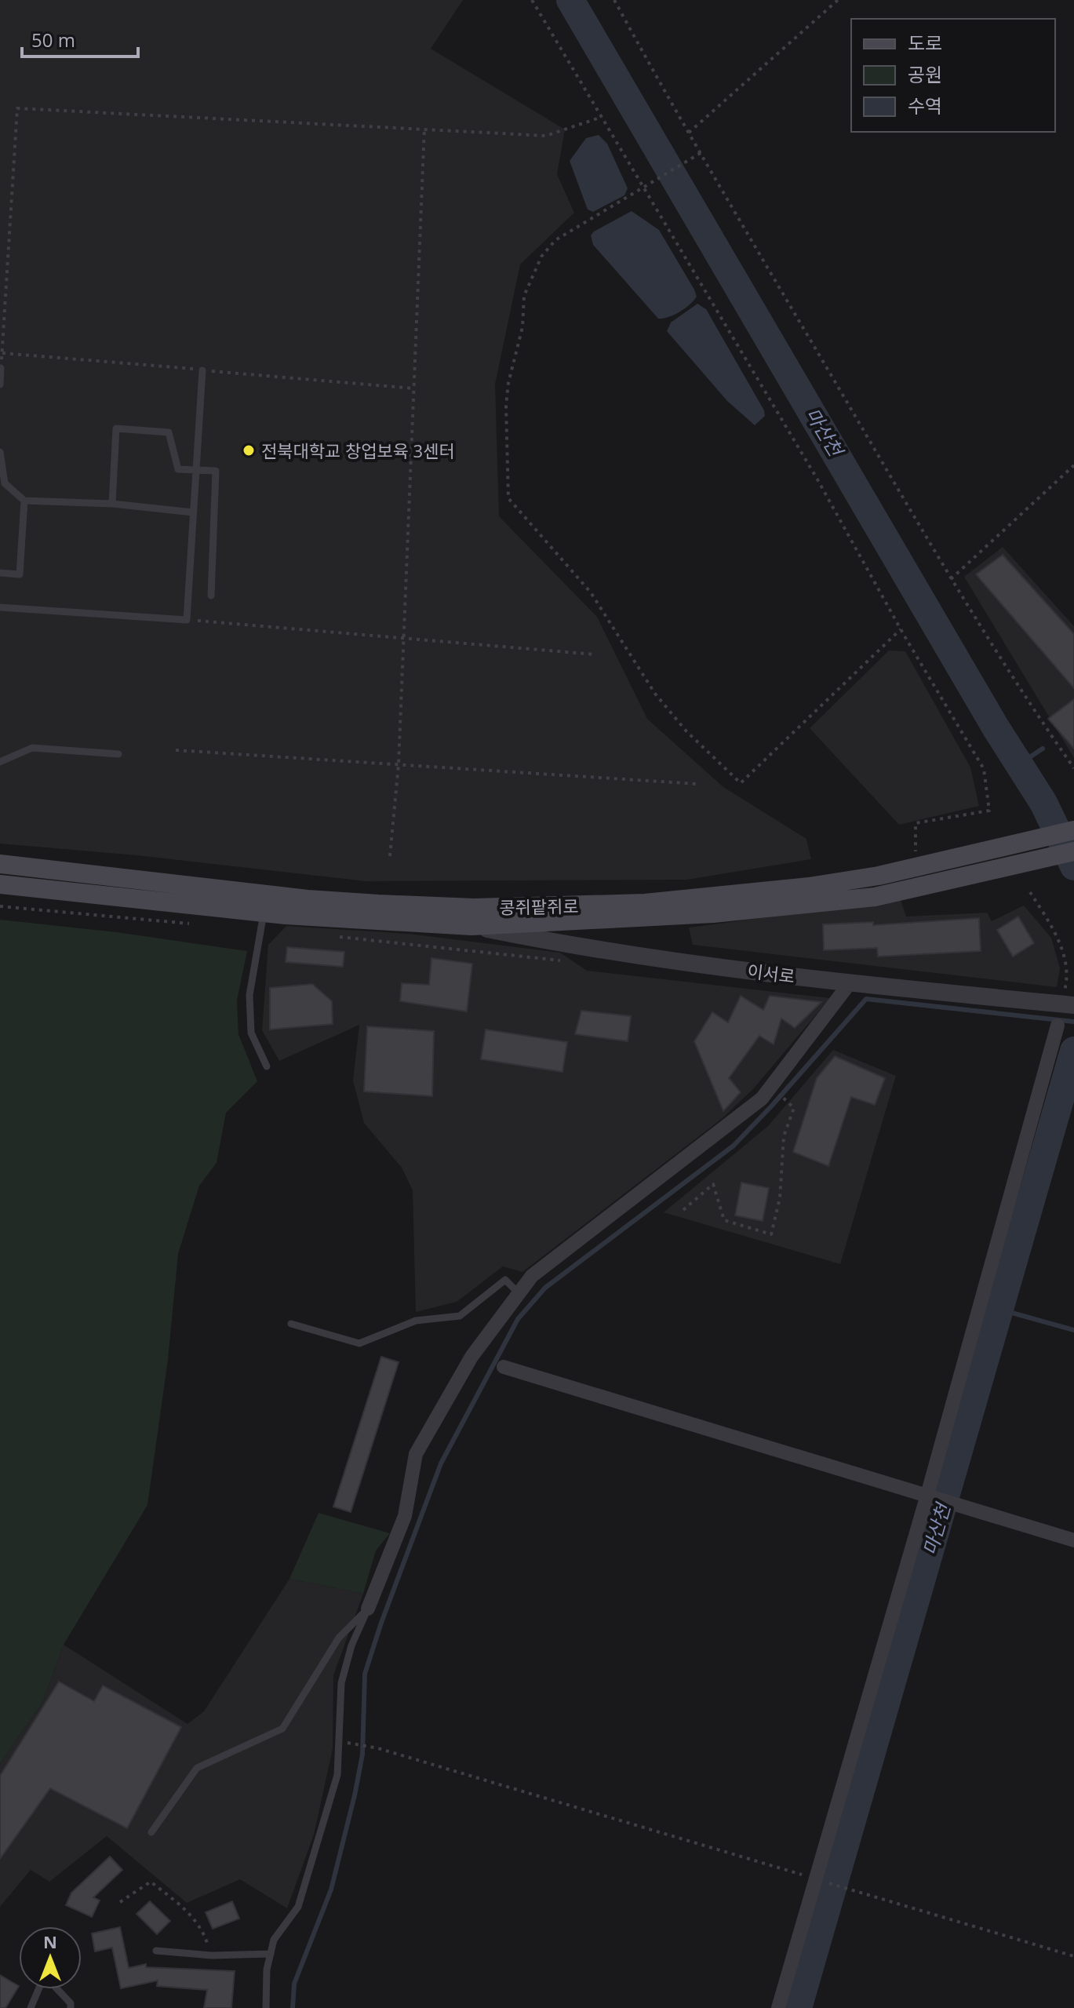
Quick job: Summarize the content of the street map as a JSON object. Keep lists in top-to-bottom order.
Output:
{
  "streets": {
    "main road": ["콩쥐팥쥐로"],
    "street": ["이서로"]
  },
  "crossings": [
    ["콩쥐팥쥐로", "이서로"]
  ],
  "water": ["마산천"],
  "places": ["전북대학교 창업보육 3센터"],
  "legend": ["도로", "공원", "수역"],
  "scale_bar": "50 m",
  "north": "top"
}
